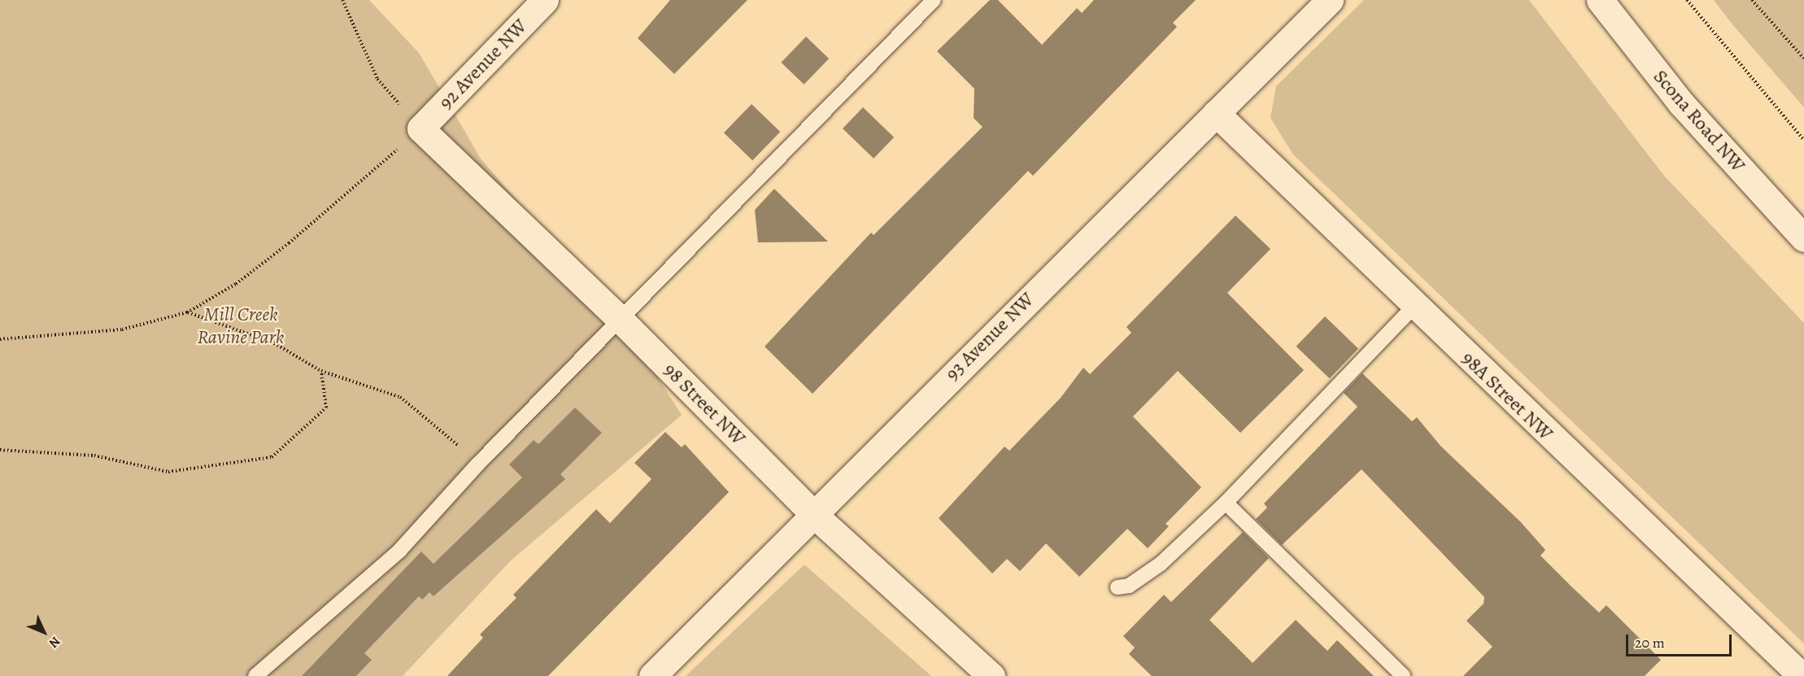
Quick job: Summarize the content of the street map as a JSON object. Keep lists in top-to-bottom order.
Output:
{
  "streets": {
    "street": [
      "92 Avenue NW",
      "Scona Road NW",
      "93 Avenue NW",
      "98A Street NW",
      "98 Street NW"
    ]
  },
  "crossings": [
    ["92 Avenue NW", "98 Street NW"],
    ["93 Avenue NW", "98A Street NW"],
    ["93 Avenue NW", "98 Street NW"]
  ],
  "parks": ["Mill Creek Ravine Park"],
  "scale_bar": "20 m",
  "north": "bottom right"
}
